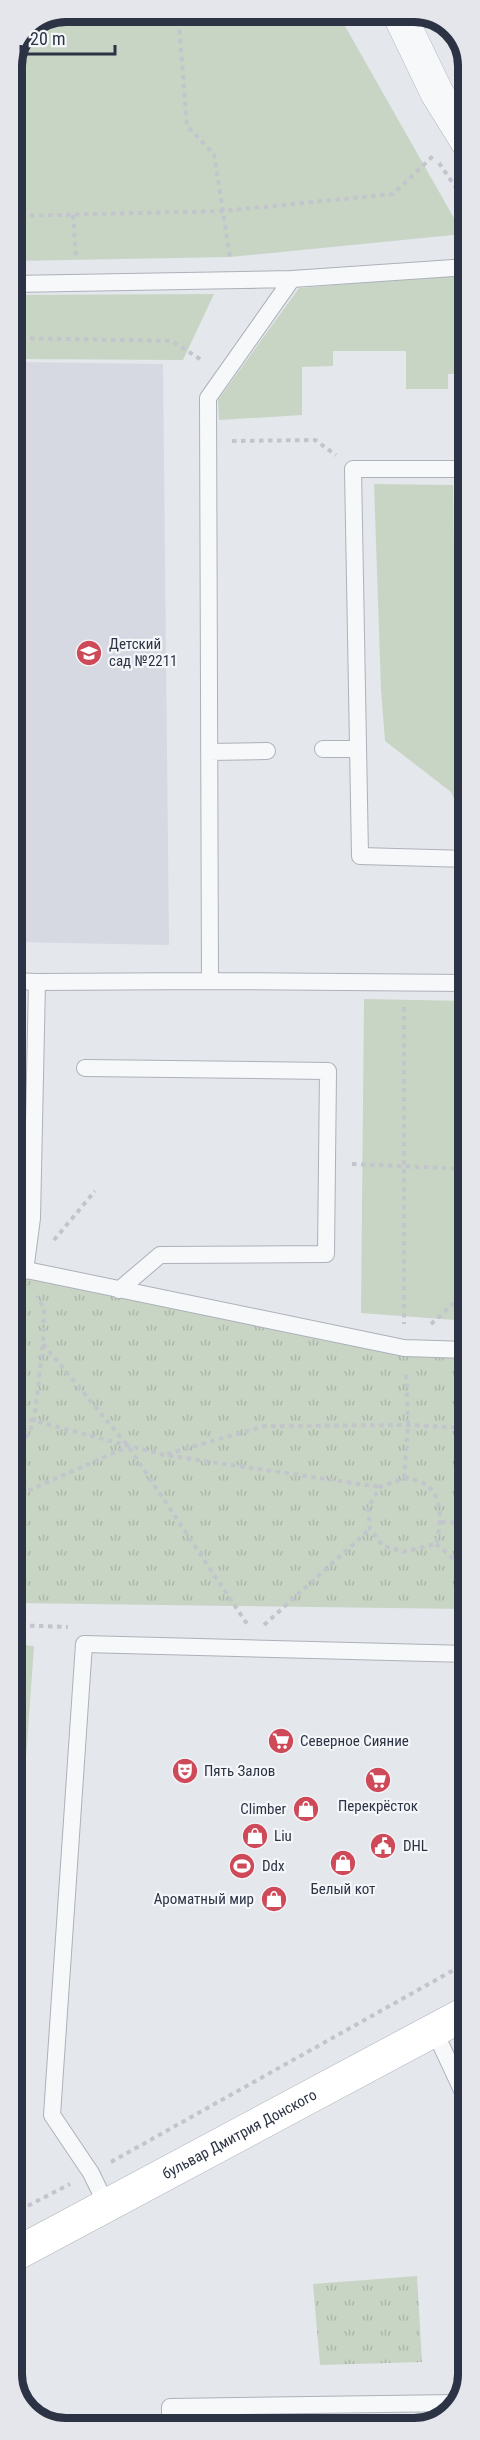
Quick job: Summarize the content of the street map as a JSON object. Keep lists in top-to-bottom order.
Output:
{
  "streets": {
    "street": ["бульвар Дмитрия Донского"]
  },
  "places": {
    "school or university": ["Детский сад №2211"],
    "supermarket": ["Северное Сияние", "Перекрёсток"],
    "theatre": ["Пять Залов"],
    "shop": [
      "Climber",
      "Liu",
      "Белый кот",
      "Ароматный мир"
    ],
    "public building": ["DHL"],
    "sports": ["Ddx"]
  },
  "scale_bar": "20 m"
}
